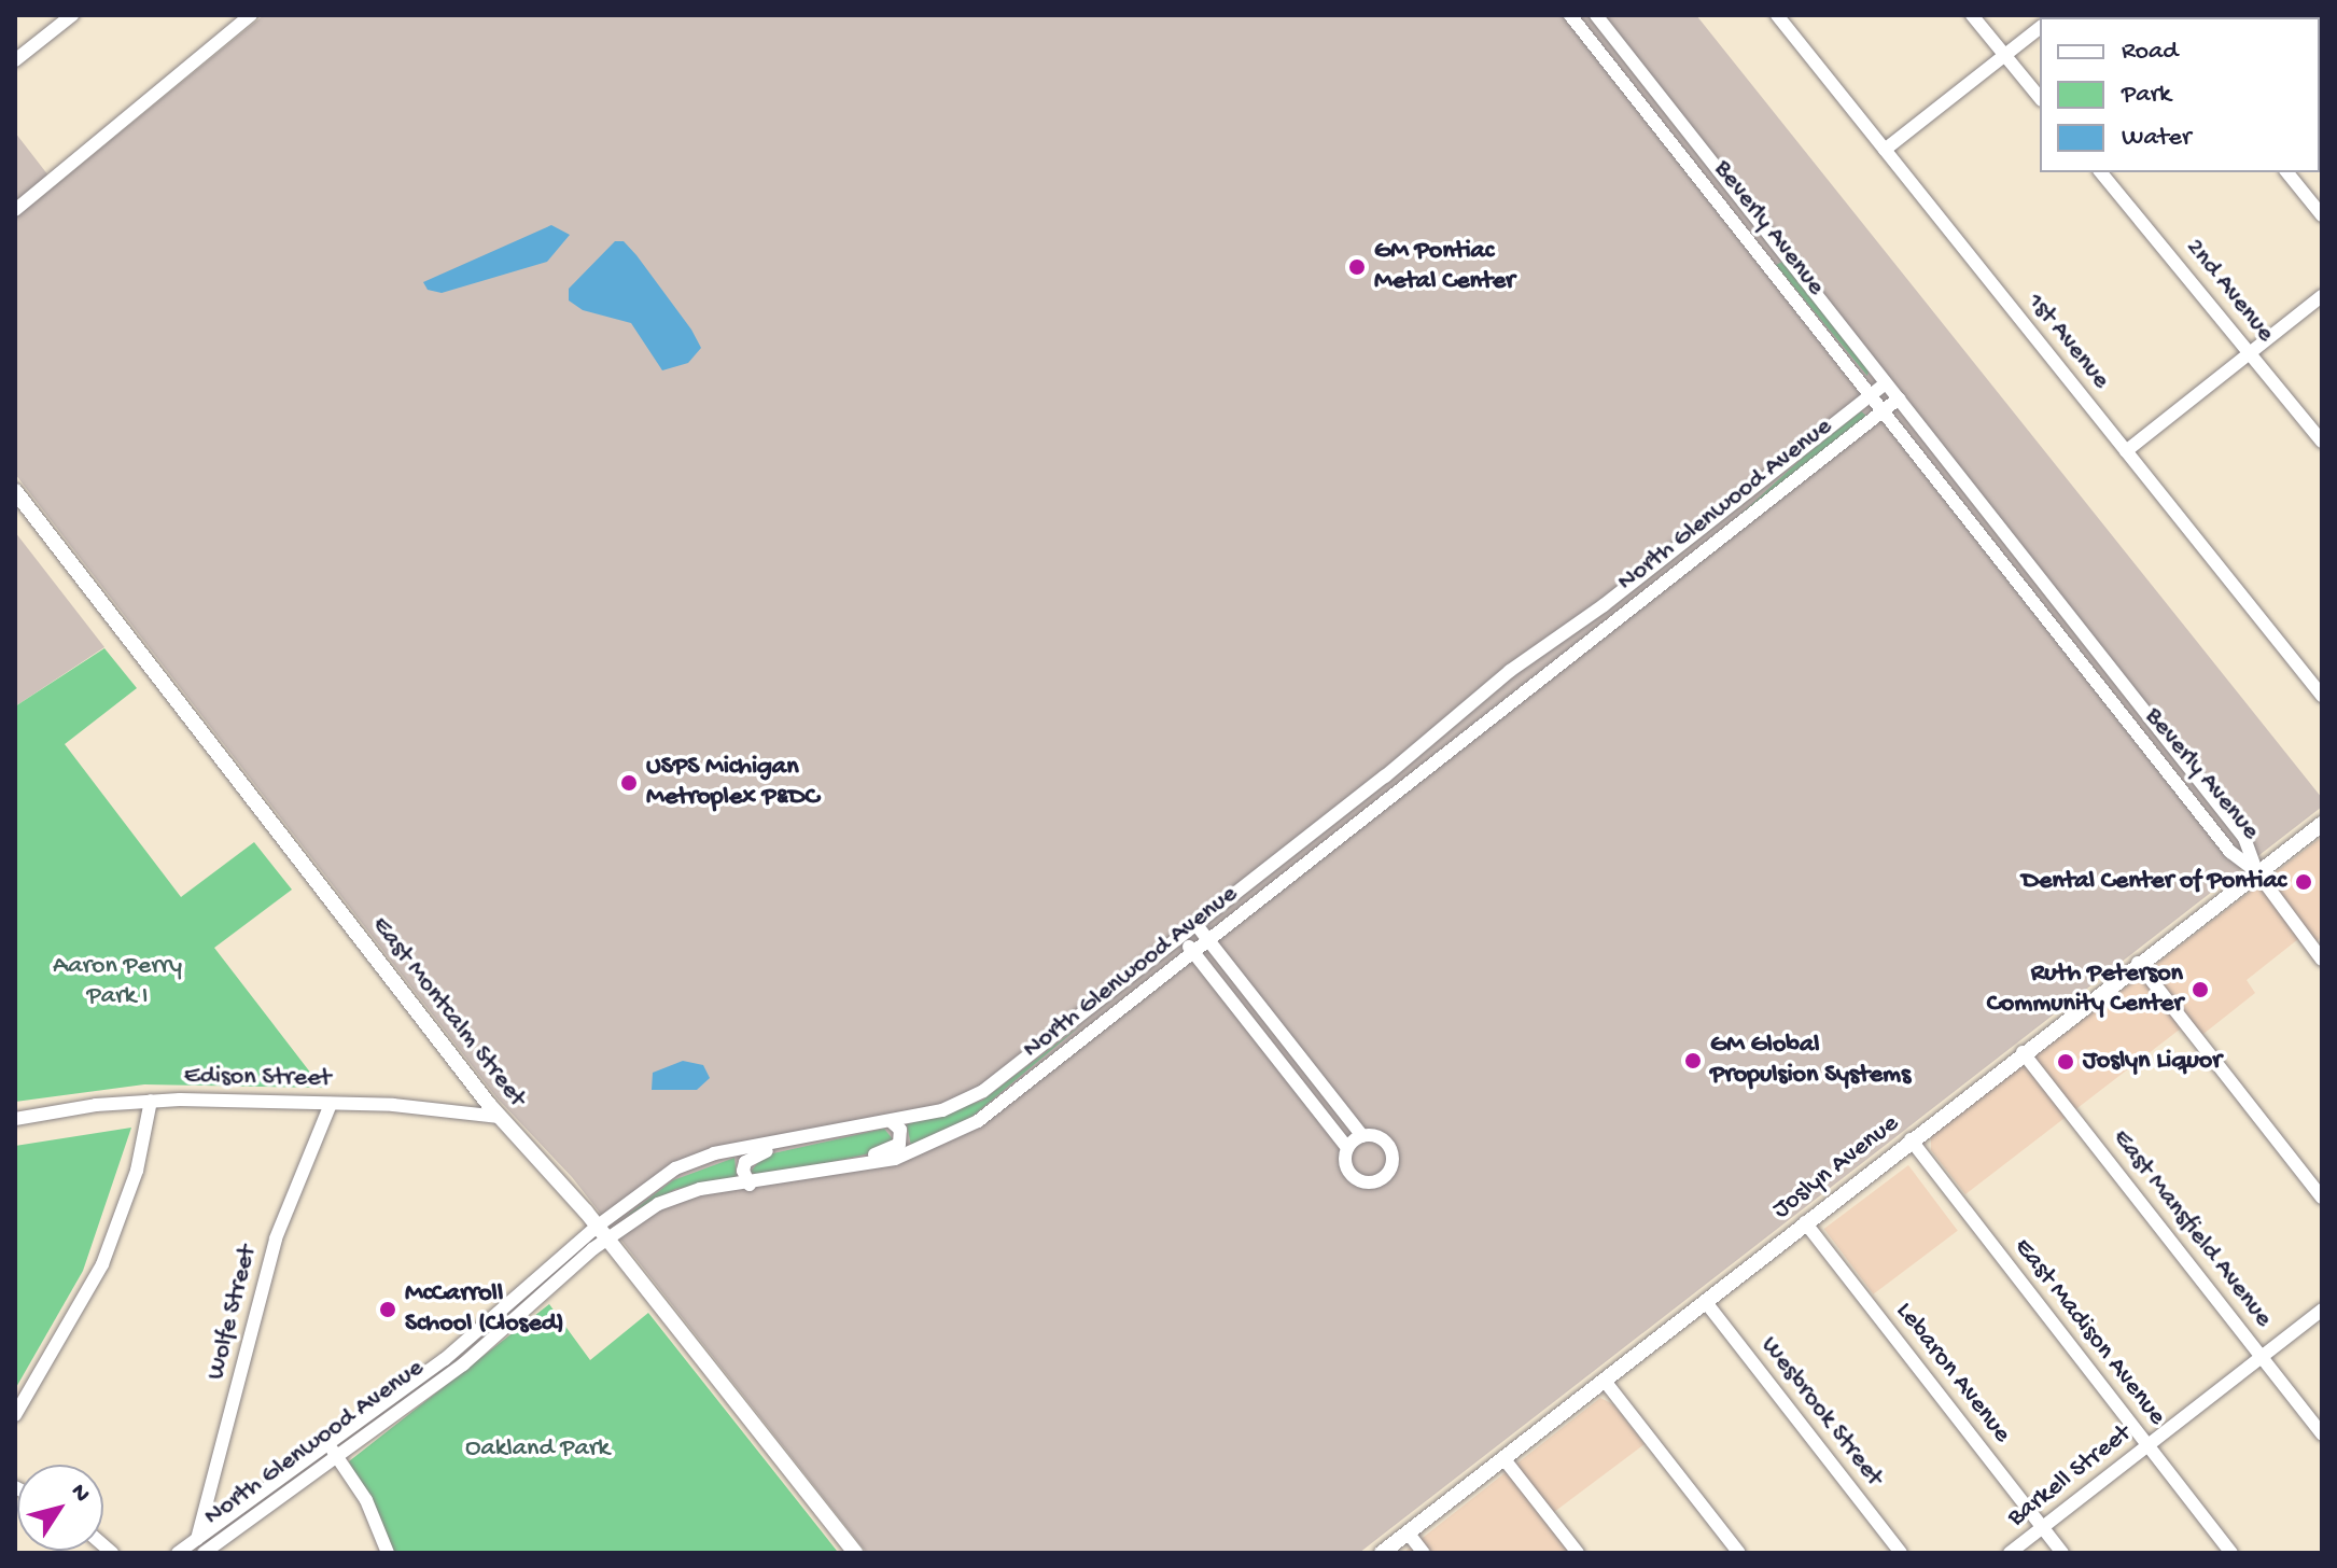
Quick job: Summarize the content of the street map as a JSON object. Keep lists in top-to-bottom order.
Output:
{
  "streets": {
    "main road": ["East Montcalm Street", "Joslyn Avenue"],
    "street": [
      "Beverly Avenue",
      "2nd Avenue",
      "1st Avenue",
      "North Glenwood Avenue",
      "Edison Street",
      "East Mansfield Avenue",
      "Wolfe Street",
      "East Madison Avenue",
      "Lebaron Avenue",
      "Wesbrook Street",
      "Barkell Street"
    ]
  },
  "crossings": [
    ["Beverly Avenue", "North Glenwood Avenue"],
    ["Beverly Avenue", "Joslyn Avenue"],
    ["North Glenwood Avenue", "East Montcalm Street"],
    ["North Glenwood Avenue", "Wolfe Street"],
    ["East Montcalm Street", "Edison Street"],
    ["Edison Street", "Wolfe Street"],
    ["Joslyn Avenue", "East Mansfield Avenue"],
    ["Joslyn Avenue", "East Madison Avenue"],
    ["Joslyn Avenue", "Lebaron Avenue"],
    ["Joslyn Avenue", "Wesbrook Street"],
    ["East Mansfield Avenue", "Barkell Street"],
    ["East Madison Avenue", "Barkell Street"],
    ["Lebaron Avenue", "Barkell Street"]
  ],
  "parks": ["Aaron Perry Park I", "Oakland Park"],
  "places": [
    "GM Pontiac Metal Center",
    "USPS Michigan Metroplex P&DC",
    "Dental Center of Pontiac",
    "Ruth Peterson Community Center",
    "GM Global Propulsion Systems",
    "Joslyn Liquor",
    "McCarroll School (Closed)"
  ],
  "legend": ["Road", "Park", "Water"],
  "north": "top right"
}
